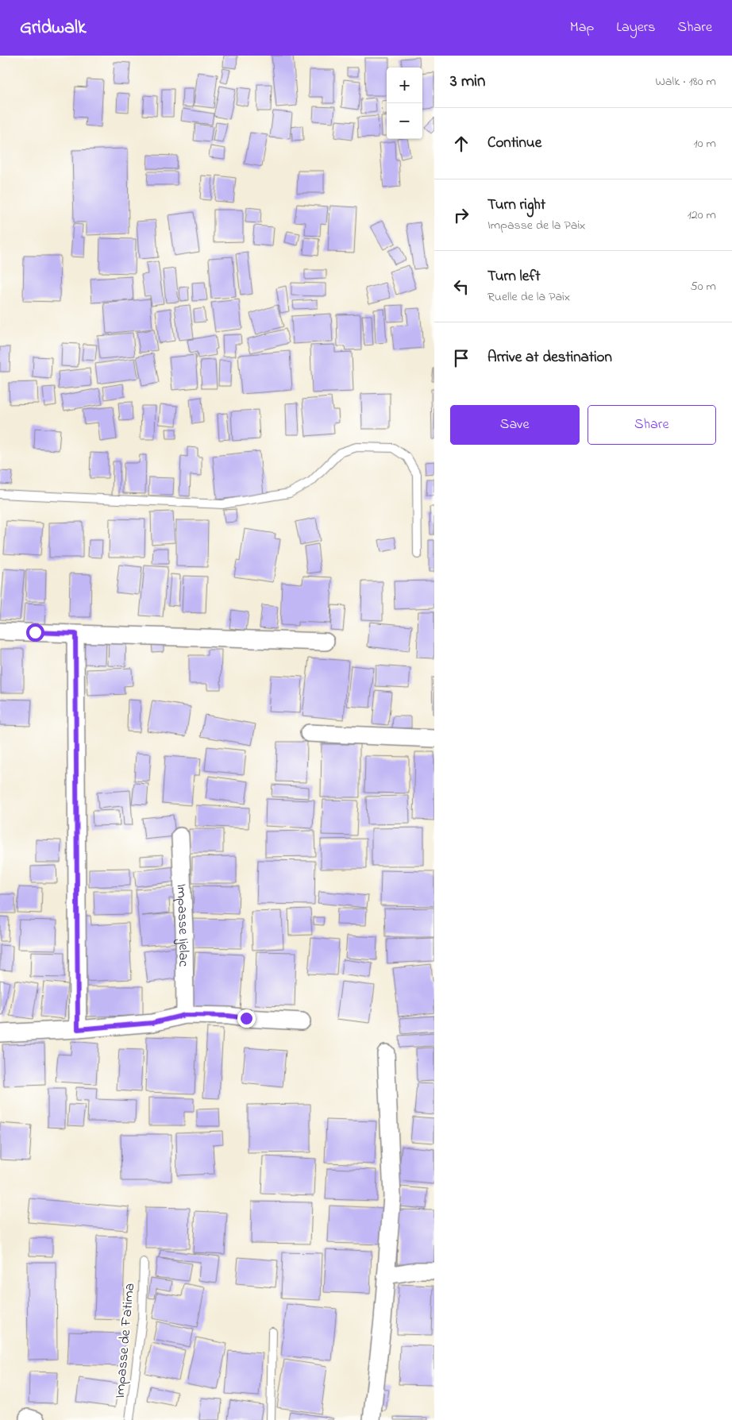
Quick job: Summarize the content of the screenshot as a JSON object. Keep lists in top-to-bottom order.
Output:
{
  "streets": {
    "street": ["Impasse Ijelac"],
    "lane": ["Impasse de Fatima"]
  },
  "page": {
    "header": "Gridwalk",
    "nav": ["Map", "Layers", "Share"],
    "heading": ["3 min", "Walk · 180 m"],
    "map_buttons": ["+", "−"],
    "list": [
      ["Continue", "10 m"],
      ["Turn right", "Impasse de la Paix", "120 m"],
      ["Turn left", "Ruelle de la Paix", "50 m"],
      "Arrive at destination"
    ],
    "buttons": ["Save", "Share"]
  }
}
